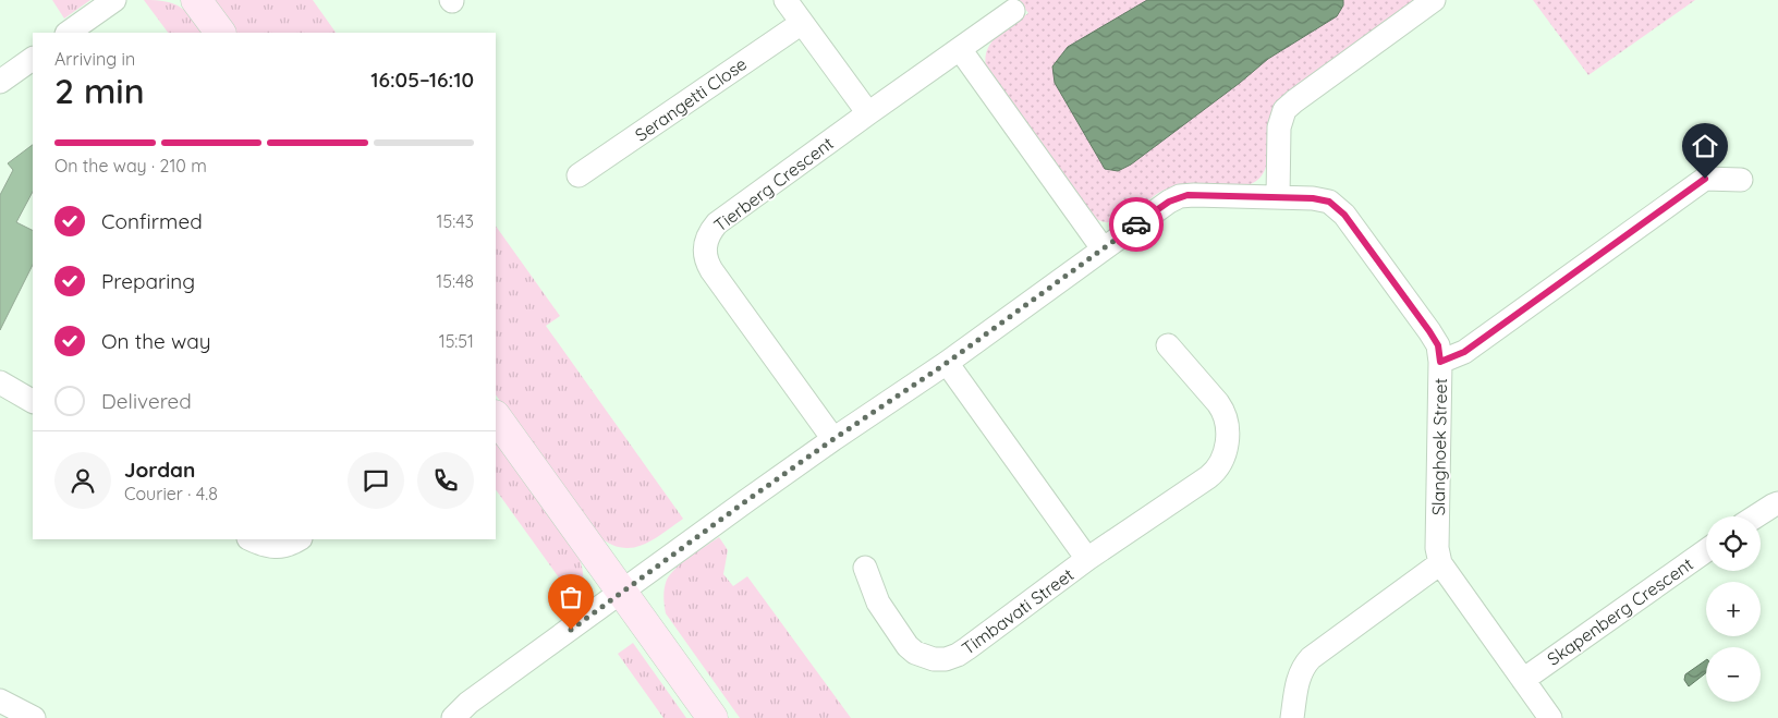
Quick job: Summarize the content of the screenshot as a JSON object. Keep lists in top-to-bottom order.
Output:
{
  "streets": {
    "street": [
      "Serangetti Close",
      "Tierberg Crescent",
      "Slanghoek Street",
      "Timbavati Street",
      "Skapenberg Crescent"
    ]
  },
  "crossings": [
    ["Tierberg Crescent", "Slanghoek Street"],
    ["Slanghoek Street", "Timbavati Street"],
    ["Slanghoek Street", "Skapenberg Crescent"]
  ],
  "page": {
    "heading": ["2 min", "Arriving in", "16:05–16:10"],
    "panel": ["Jordan", "Courier · 4.8"],
    "bar": "On the way · 210 m",
    "list": [
      ["Confirmed", "15:43"],
      ["Preparing", "15:48"],
      ["On the way", "15:51"],
      "Delivered"
    ],
    "map_buttons": ["+", "−"]
  }
}
